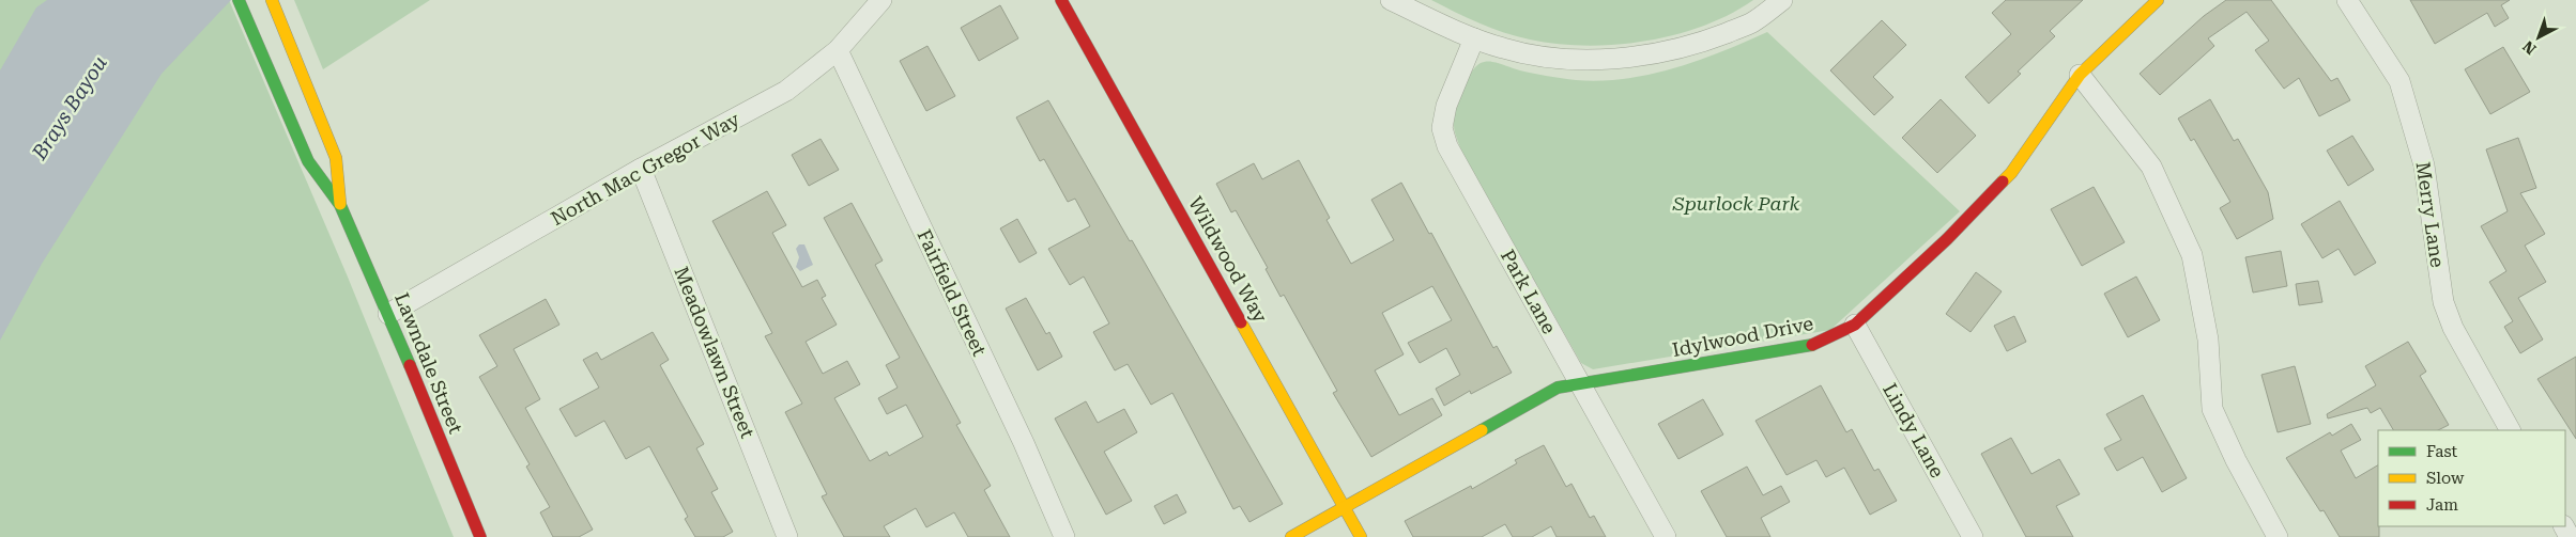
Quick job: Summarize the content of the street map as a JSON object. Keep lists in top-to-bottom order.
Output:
{
  "streets": {
    "street": [
      "North Mac Gregor Way",
      "Merry Lane",
      "Wildwood Way",
      "Park Lane",
      "Fairfield Street",
      "Idylwood Drive",
      "Meadowlawn Street",
      "Lawndale Street",
      "Lindy Lane"
    ]
  },
  "crossings": [
    ["North Mac Gregor Way", "Fairfield Street"],
    ["North Mac Gregor Way", "Meadowlawn Street"],
    ["North Mac Gregor Way", "Lawndale Street"],
    ["Wildwood Way", "Idylwood Drive"],
    ["Park Lane", "Idylwood Drive"],
    ["Idylwood Drive", "Lindy Lane"]
  ],
  "water": ["Brays Bayou"],
  "parks": ["Spurlock Park"],
  "legend": ["Fast", "Slow", "Jam"],
  "north": "bottom left"
}
